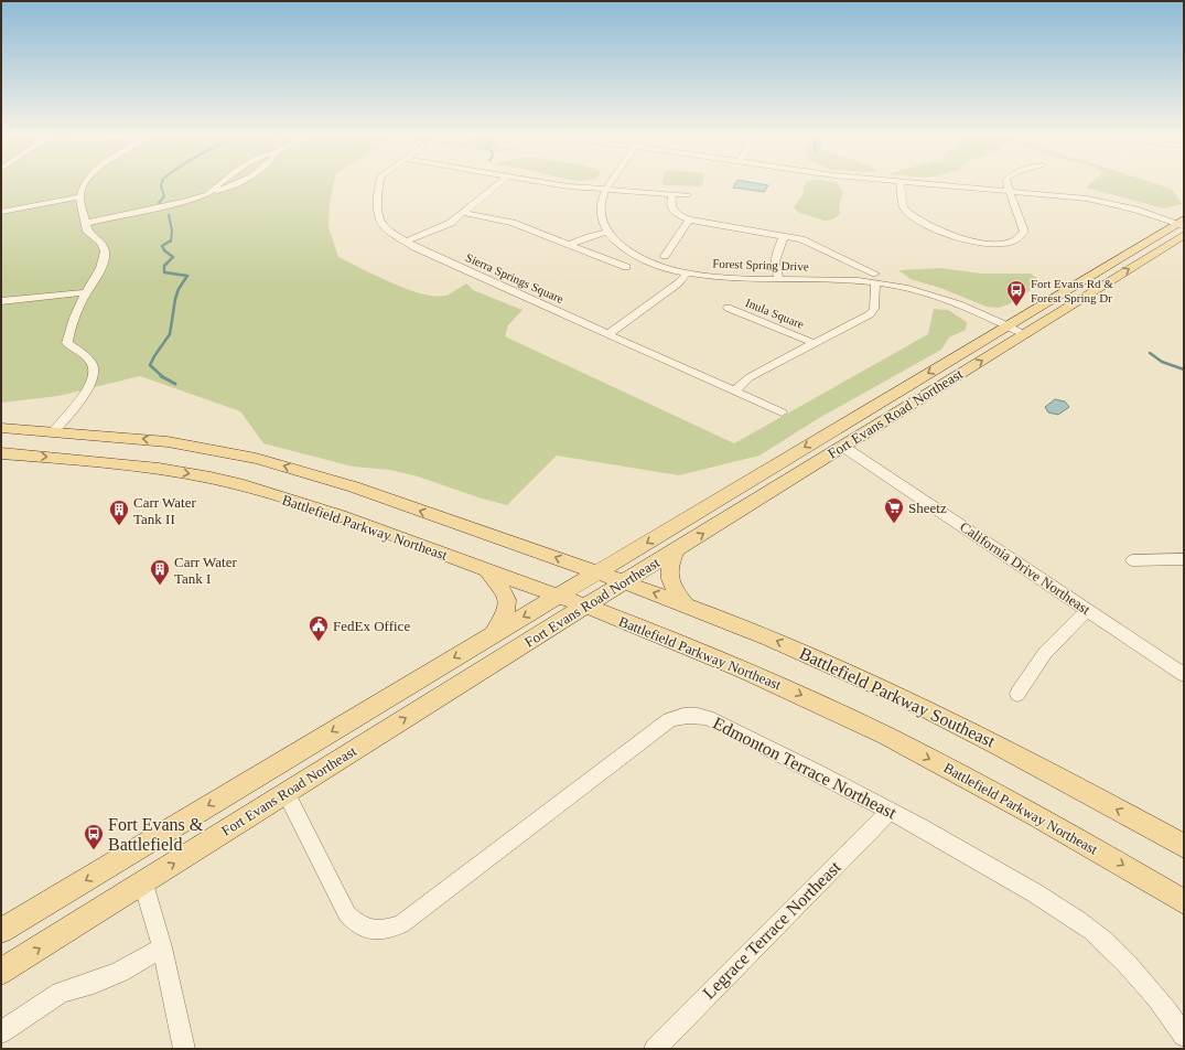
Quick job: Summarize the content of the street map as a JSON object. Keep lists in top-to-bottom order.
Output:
{
  "streets": {
    "main road": ["Fort Evans Road Northeast", "Battlefield Parkway Northeast", "Battlefield Parkway Southeast"],
    "street": [
      "Forest Spring Drive",
      "Sierra Springs Square",
      "Inula Square",
      "California Drive Northeast",
      "Edmonton Terrace Northeast",
      "Legrace Terrace Northeast"
    ]
  },
  "crossings": [
    ["Forest Spring Drive", "Fort Evans Road Northeast"],
    ["Fort Evans Road Northeast", "Battlefield Parkway Northeast"],
    ["Fort Evans Road Northeast", "California Drive Northeast"],
    ["Fort Evans Road Northeast", "Battlefield Parkway Southeast"],
    ["Fort Evans Road Northeast", "Edmonton Terrace Northeast"],
    ["Edmonton Terrace Northeast", "Legrace Terrace Northeast"]
  ],
  "one_way": ["Battlefield Parkway Southeast"],
  "places": {
    "bus stop": ["Fort Evans Rd & Forest Spring Dr", "Fort Evans & Battlefield"],
    "supermarket": ["Sheetz"],
    "building": ["Carr Water Tank II", "Carr Water Tank I"],
    "public building": ["FedEx Office"]
  }
}
